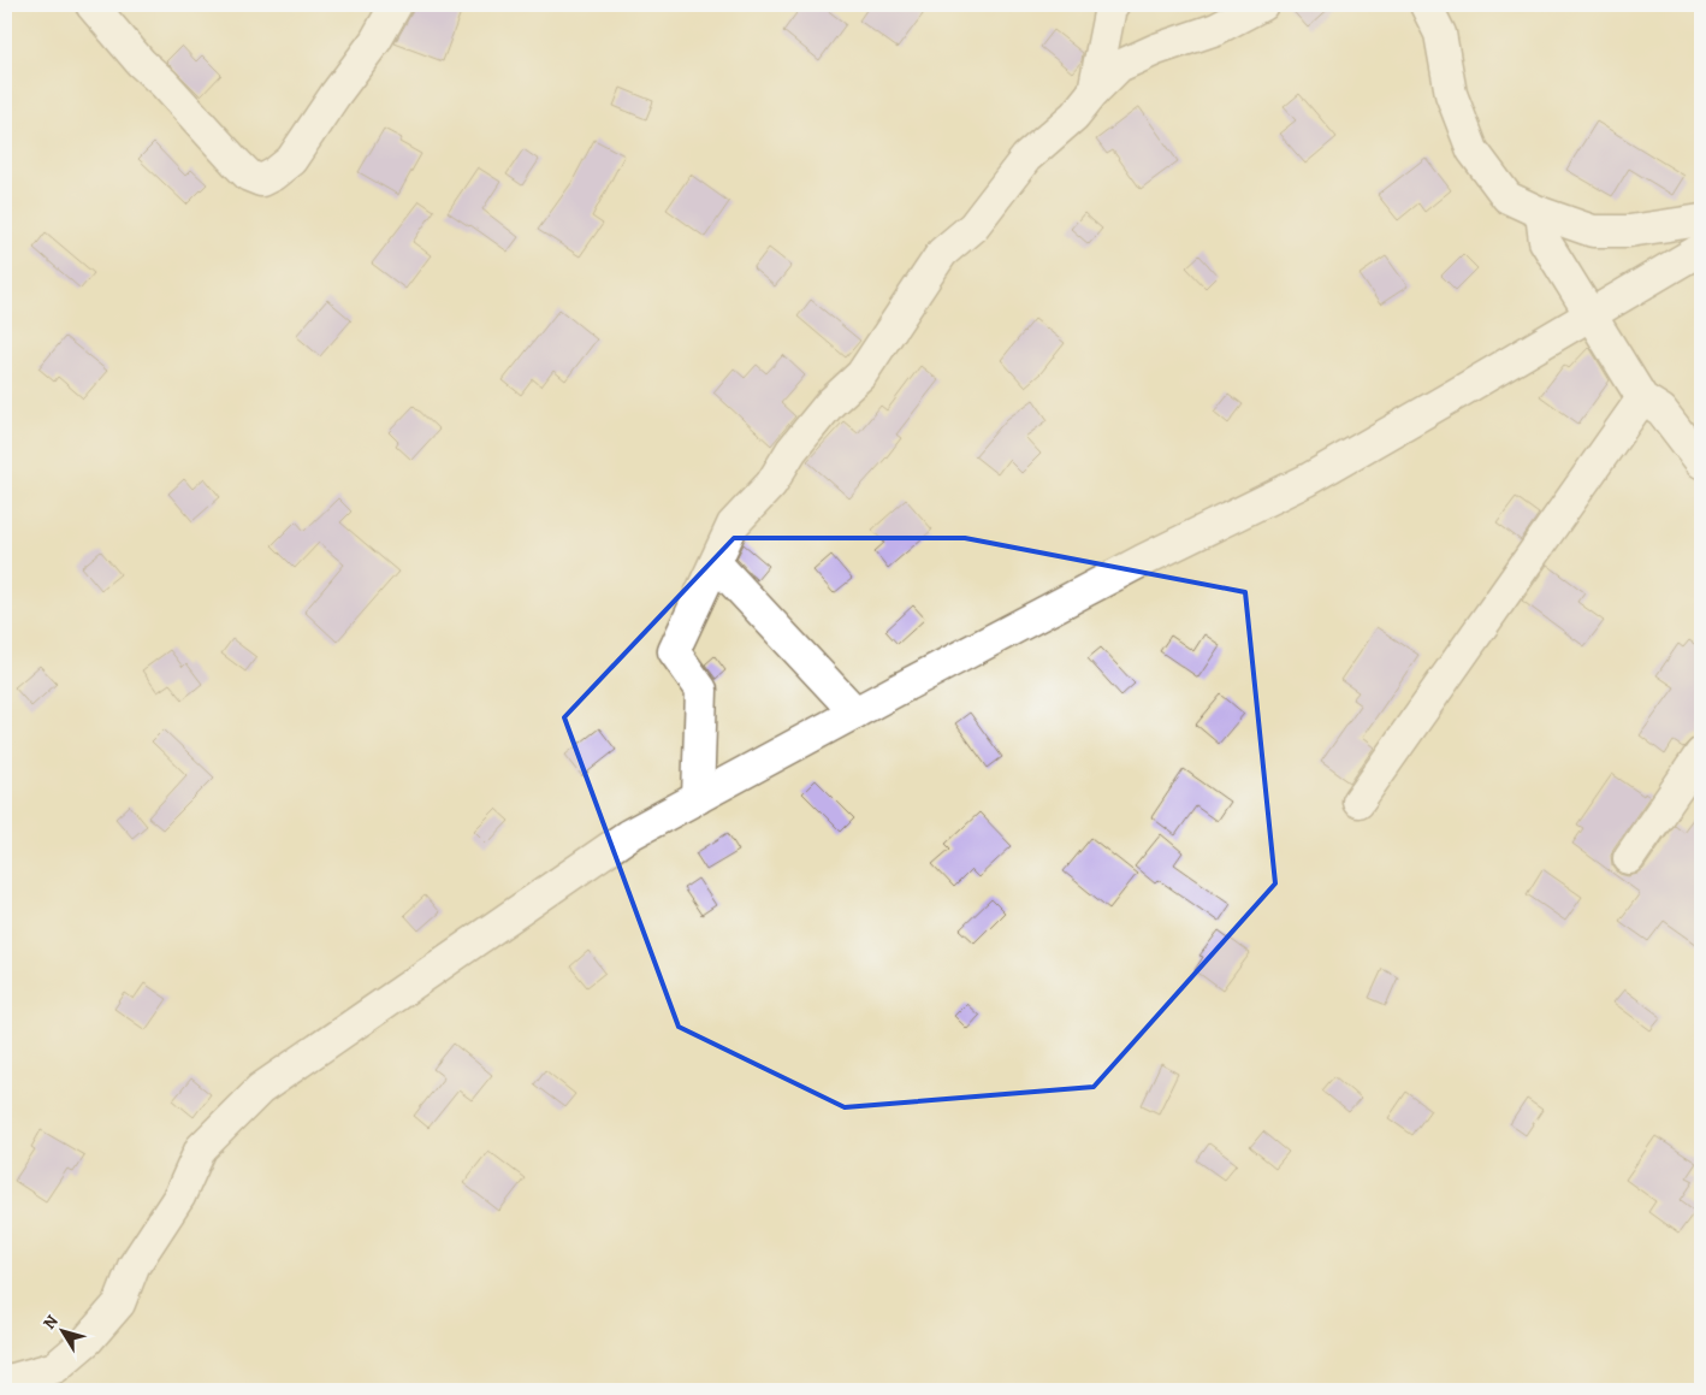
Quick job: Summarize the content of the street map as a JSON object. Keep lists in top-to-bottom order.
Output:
{
  "north": "top left"
}
